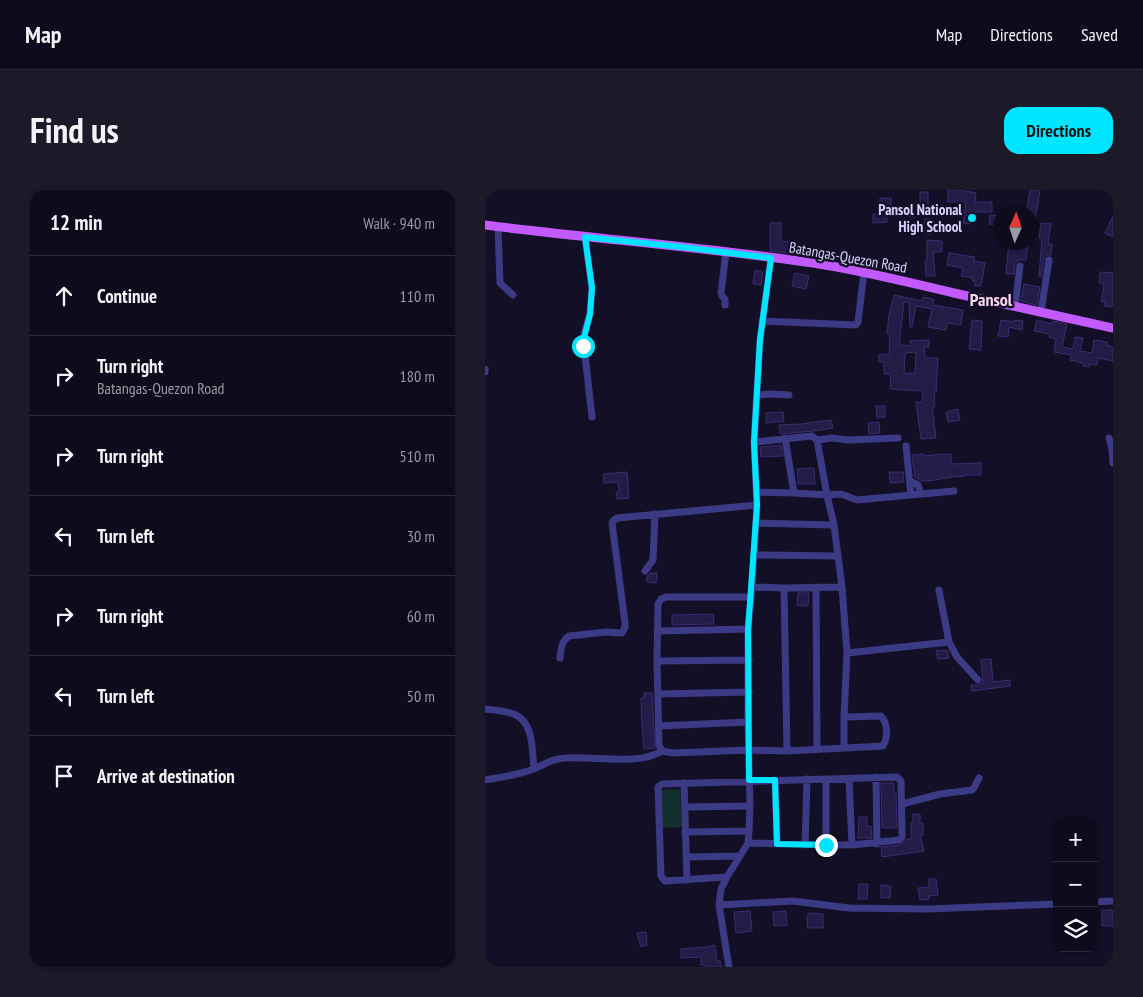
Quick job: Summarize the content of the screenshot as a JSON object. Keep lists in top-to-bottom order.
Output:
{
  "streets": {
    "main road": ["Batangas-Quezon Road"]
  },
  "districts": ["Pansol"],
  "places": ["Pansol National High School"],
  "north": "top",
  "page": {
    "header": "Map",
    "nav": ["Map", "Directions", "Saved"],
    "title": "Find us",
    "buttons": "Directions",
    "heading": ["12 min", "Walk · 940 m"],
    "list": [
      ["Continue", "110 m"],
      ["Turn right", "Batangas-Quezon Road", "180 m"],
      ["Turn right", "510 m"],
      ["Turn left", "30 m"],
      ["Turn right", "60 m"],
      ["Turn left", "50 m"],
      "Arrive at destination"
    ],
    "map_buttons": ["+", "−"]
  }
}
